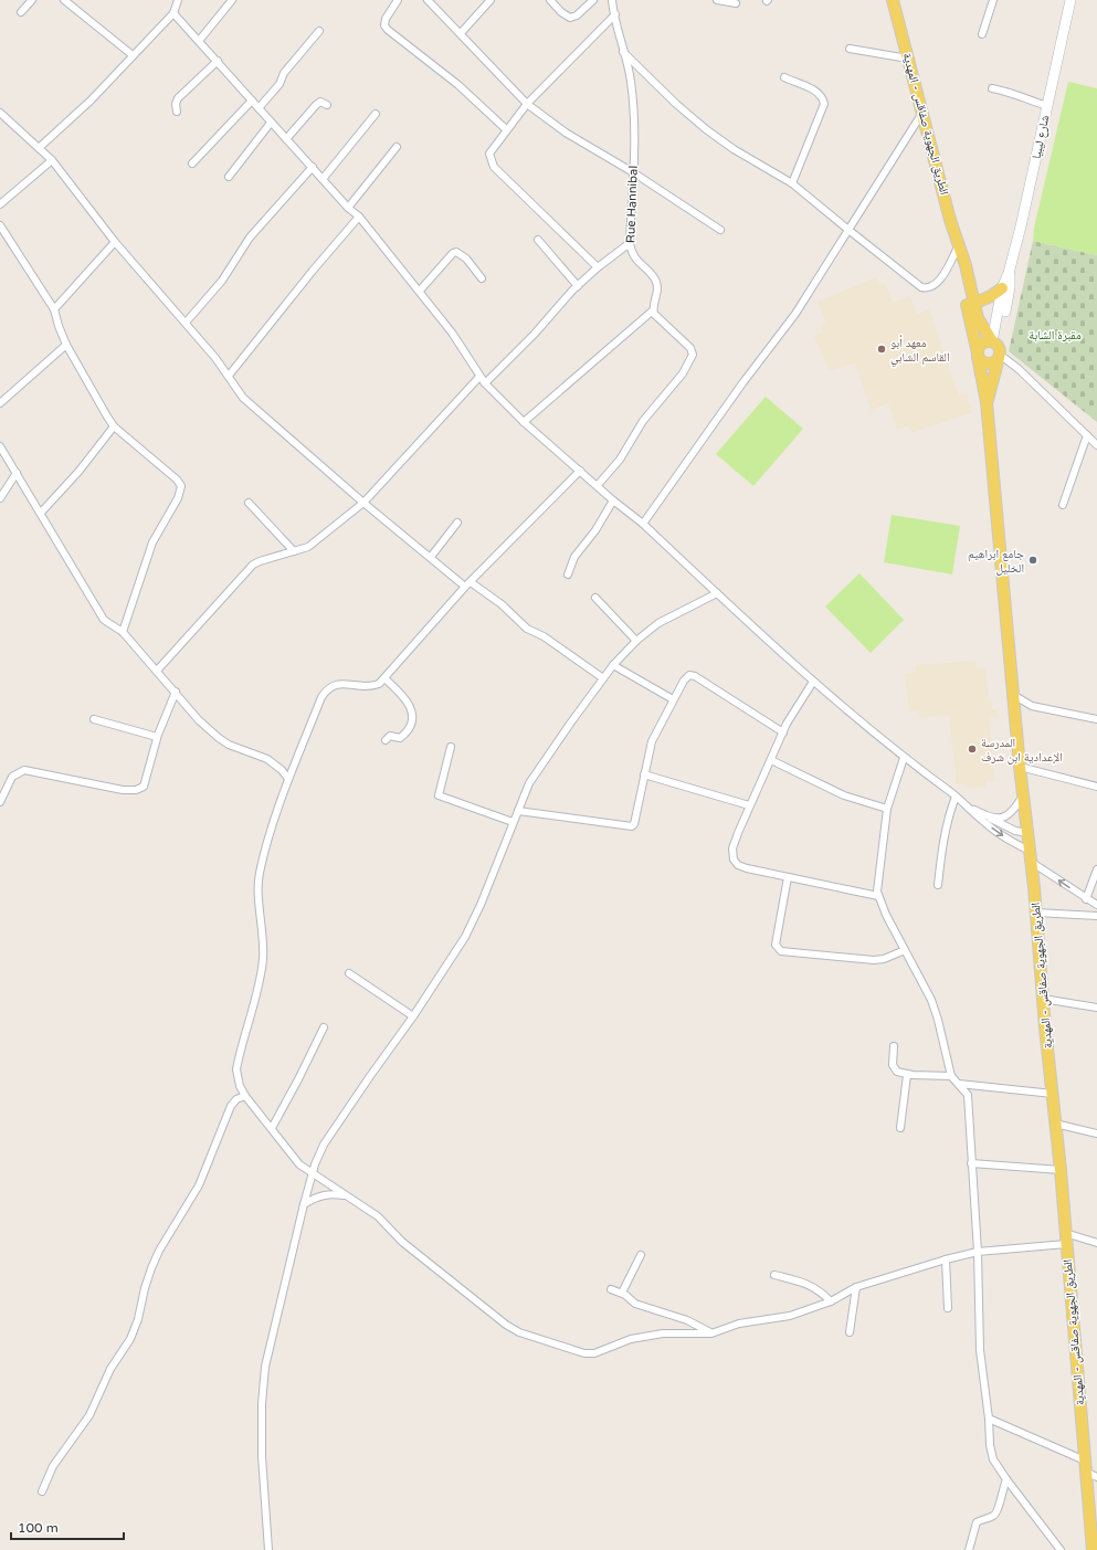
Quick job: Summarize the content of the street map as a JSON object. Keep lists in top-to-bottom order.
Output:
{
  "streets": {
    "main road": ["الطريق الجهوية صفاقس - المهدية", "شارع ليبيا"],
    "street": ["Rue Hannibal"]
  },
  "crossings": [
    ["الطريق الجهوية صفاقس - المهدية", "شارع ليبيا"]
  ],
  "parks": ["مقبرة الشابة"],
  "places": ["معهد أبو القاسم الشابي", "جامع ابراهيم الخليل", "المدرسة الإعدادية ابن شرف"],
  "scale_bar": "100 m"
}
